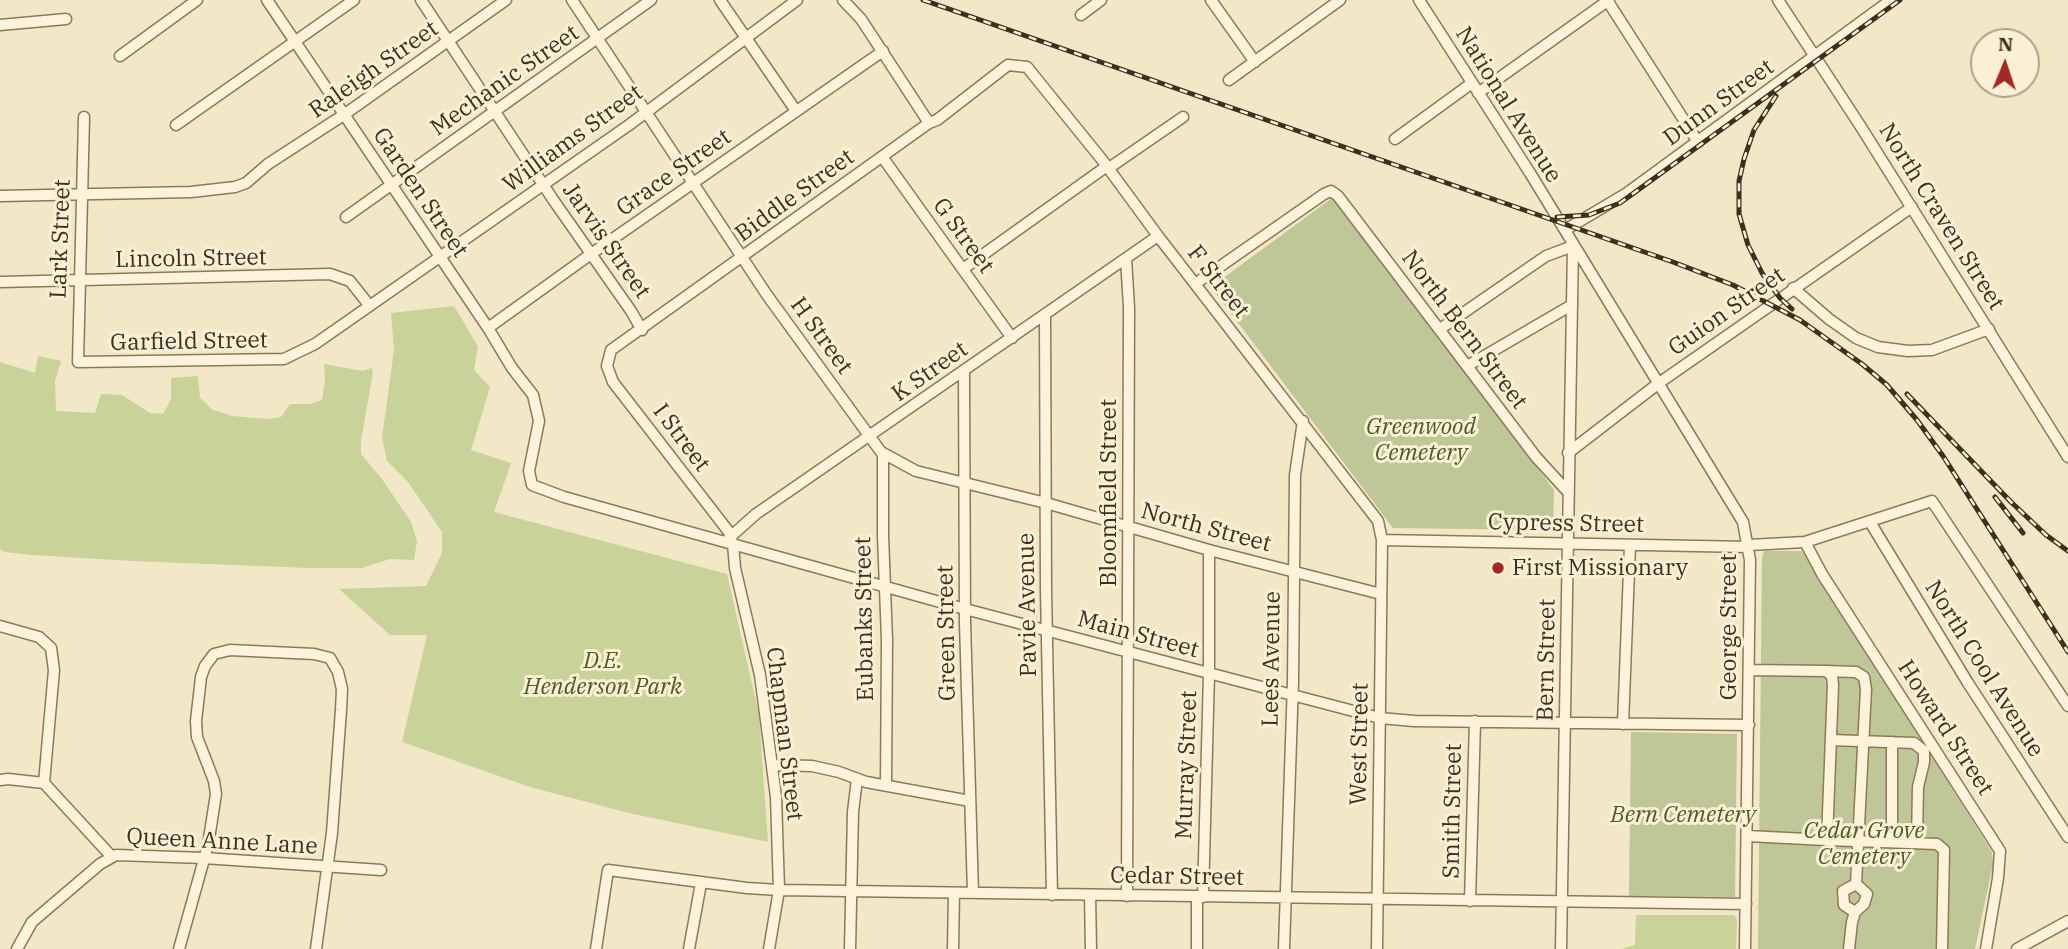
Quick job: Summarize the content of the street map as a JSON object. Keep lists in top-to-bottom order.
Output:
{
  "streets": {
    "street": [
      "Raleigh Street",
      "Mechanic Street",
      "Dunn Street",
      "National Avenue",
      "Williams Street",
      "Grace Street",
      "Garden Street",
      "Biddle Street",
      "North Craven Street",
      "G Street",
      "Lark Street",
      "Jarvis Street",
      "Lincoln Street",
      "F Street",
      "Guion Street",
      "North Bern Street",
      "H Street",
      "Garfield Street",
      "K Street",
      "I Street",
      "Bloomfield Street",
      "Cypress Street",
      "North Street",
      "Pavie Avenue",
      "Eubanks Street",
      "George Street",
      "Green Street",
      "Main Street",
      "Lees Avenue",
      "Bern Street",
      "North Cool Avenue",
      "Howard Street",
      "Chapman Street",
      "West Street",
      "Murray Street",
      "Smith Street",
      "Queen Anne Lane",
      "Cedar Street"
    ]
  },
  "crossings": [
    ["Raleigh Street", "Garden Street"],
    ["Raleigh Street", "Lark Street"],
    ["Raleigh Street", "Jarvis Street"],
    ["Mechanic Street", "Garden Street"],
    ["Mechanic Street", "Jarvis Street"],
    ["Mechanic Street", "H Street"],
    ["Dunn Street", "National Avenue"],
    ["Dunn Street", "North Craven Street"],
    ["Dunn Street", "George Street"],
    ["National Avenue", "George Street"],
    ["Williams Street", "Garden Street"],
    ["Williams Street", "Jarvis Street"],
    ["Williams Street", "Lincoln Street"],
    ["Williams Street", "H Street"],
    ["Williams Street", "Garfield Street"],
    ["Grace Street", "Garden Street"],
    ["Grace Street", "Jarvis Street"],
    ["Grace Street", "H Street"],
    ["Garden Street", "Main Street"],
    ["Biddle Street", "G Street"],
    ["Biddle Street", "Jarvis Street"],
    ["Biddle Street", "F Street"],
    ["Biddle Street", "H Street"],
    ["Biddle Street", "I Street"],
    ["North Craven Street", "Guion Street"],
    ["G Street", "K Street"],
    ["Lark Street", "Lincoln Street"],
    ["Lark Street", "Garfield Street"],
    ["Lincoln Street", "Garfield Street"],
    ["F Street", "North Bern Street"],
    ["F Street", "K Street"],
    ["F Street", "Cypress Street"],
    ["F Street", "Lees Avenue"],
    ["F Street", "West Street"],
    ["Guion Street", "George Street"],
    ["Guion Street", "Bern Street"],
    ["North Bern Street", "Bern Street"],
    ["H Street", "K Street"],
    ["H Street", "North Street"],
    ["K Street", "I Street"],
    ["K Street", "Bloomfield Street"],
    ["K Street", "North Street"],
    ["K Street", "Pavie Avenue"],
    ["K Street", "Green Street"],
    ["K Street", "Main Street"],
    ["K Street", "Chapman Street"],
    ["I Street", "Main Street"],
    ["I Street", "Chapman Street"],
    ["Bloomfield Street", "North Street"],
    ["Bloomfield Street", "Main Street"],
    ["Bloomfield Street", "Cedar Street"],
    ["Cypress Street", "George Street"],
    ["Cypress Street", "Bern Street"],
    ["Cypress Street", "North Cool Avenue"],
    ["Cypress Street", "Howard Street"],
    ["Cypress Street", "West Street"],
    ["North Street", "Pavie Avenue"],
    ["North Street", "Eubanks Street"],
    ["North Street", "Green Street"],
    ["North Street", "Lees Avenue"],
    ["North Street", "West Street"],
    ["North Street", "Murray Street"],
    ["Pavie Avenue", "Main Street"],
    ["Pavie Avenue", "Cedar Street"],
    ["Eubanks Street", "Main Street"],
    ["George Street", "Main Street"],
    ["George Street", "Bern Street"],
    ["George Street", "Cedar Street"],
    ["Green Street", "Main Street"],
    ["Green Street", "Cedar Street"],
    ["Main Street", "Lees Avenue"],
    ["Main Street", "Bern Street"],
    ["Main Street", "Chapman Street"],
    ["Main Street", "West Street"],
    ["Main Street", "Murray Street"],
    ["Main Street", "Smith Street"],
    ["Lees Avenue", "Cedar Street"],
    ["Bern Street", "Cedar Street"],
    ["Chapman Street", "Cedar Street"],
    ["West Street", "Cedar Street"],
    ["Murray Street", "Cedar Street"],
    ["Smith Street", "Cedar Street"]
  ],
  "parks": [
    "Greenwood Cemetery",
    "D.E. Henderson Park",
    "Bern Cemetery",
    "Cedar Grove Cemetery"
  ],
  "places": ["First Missionary"],
  "north": "top"
}
